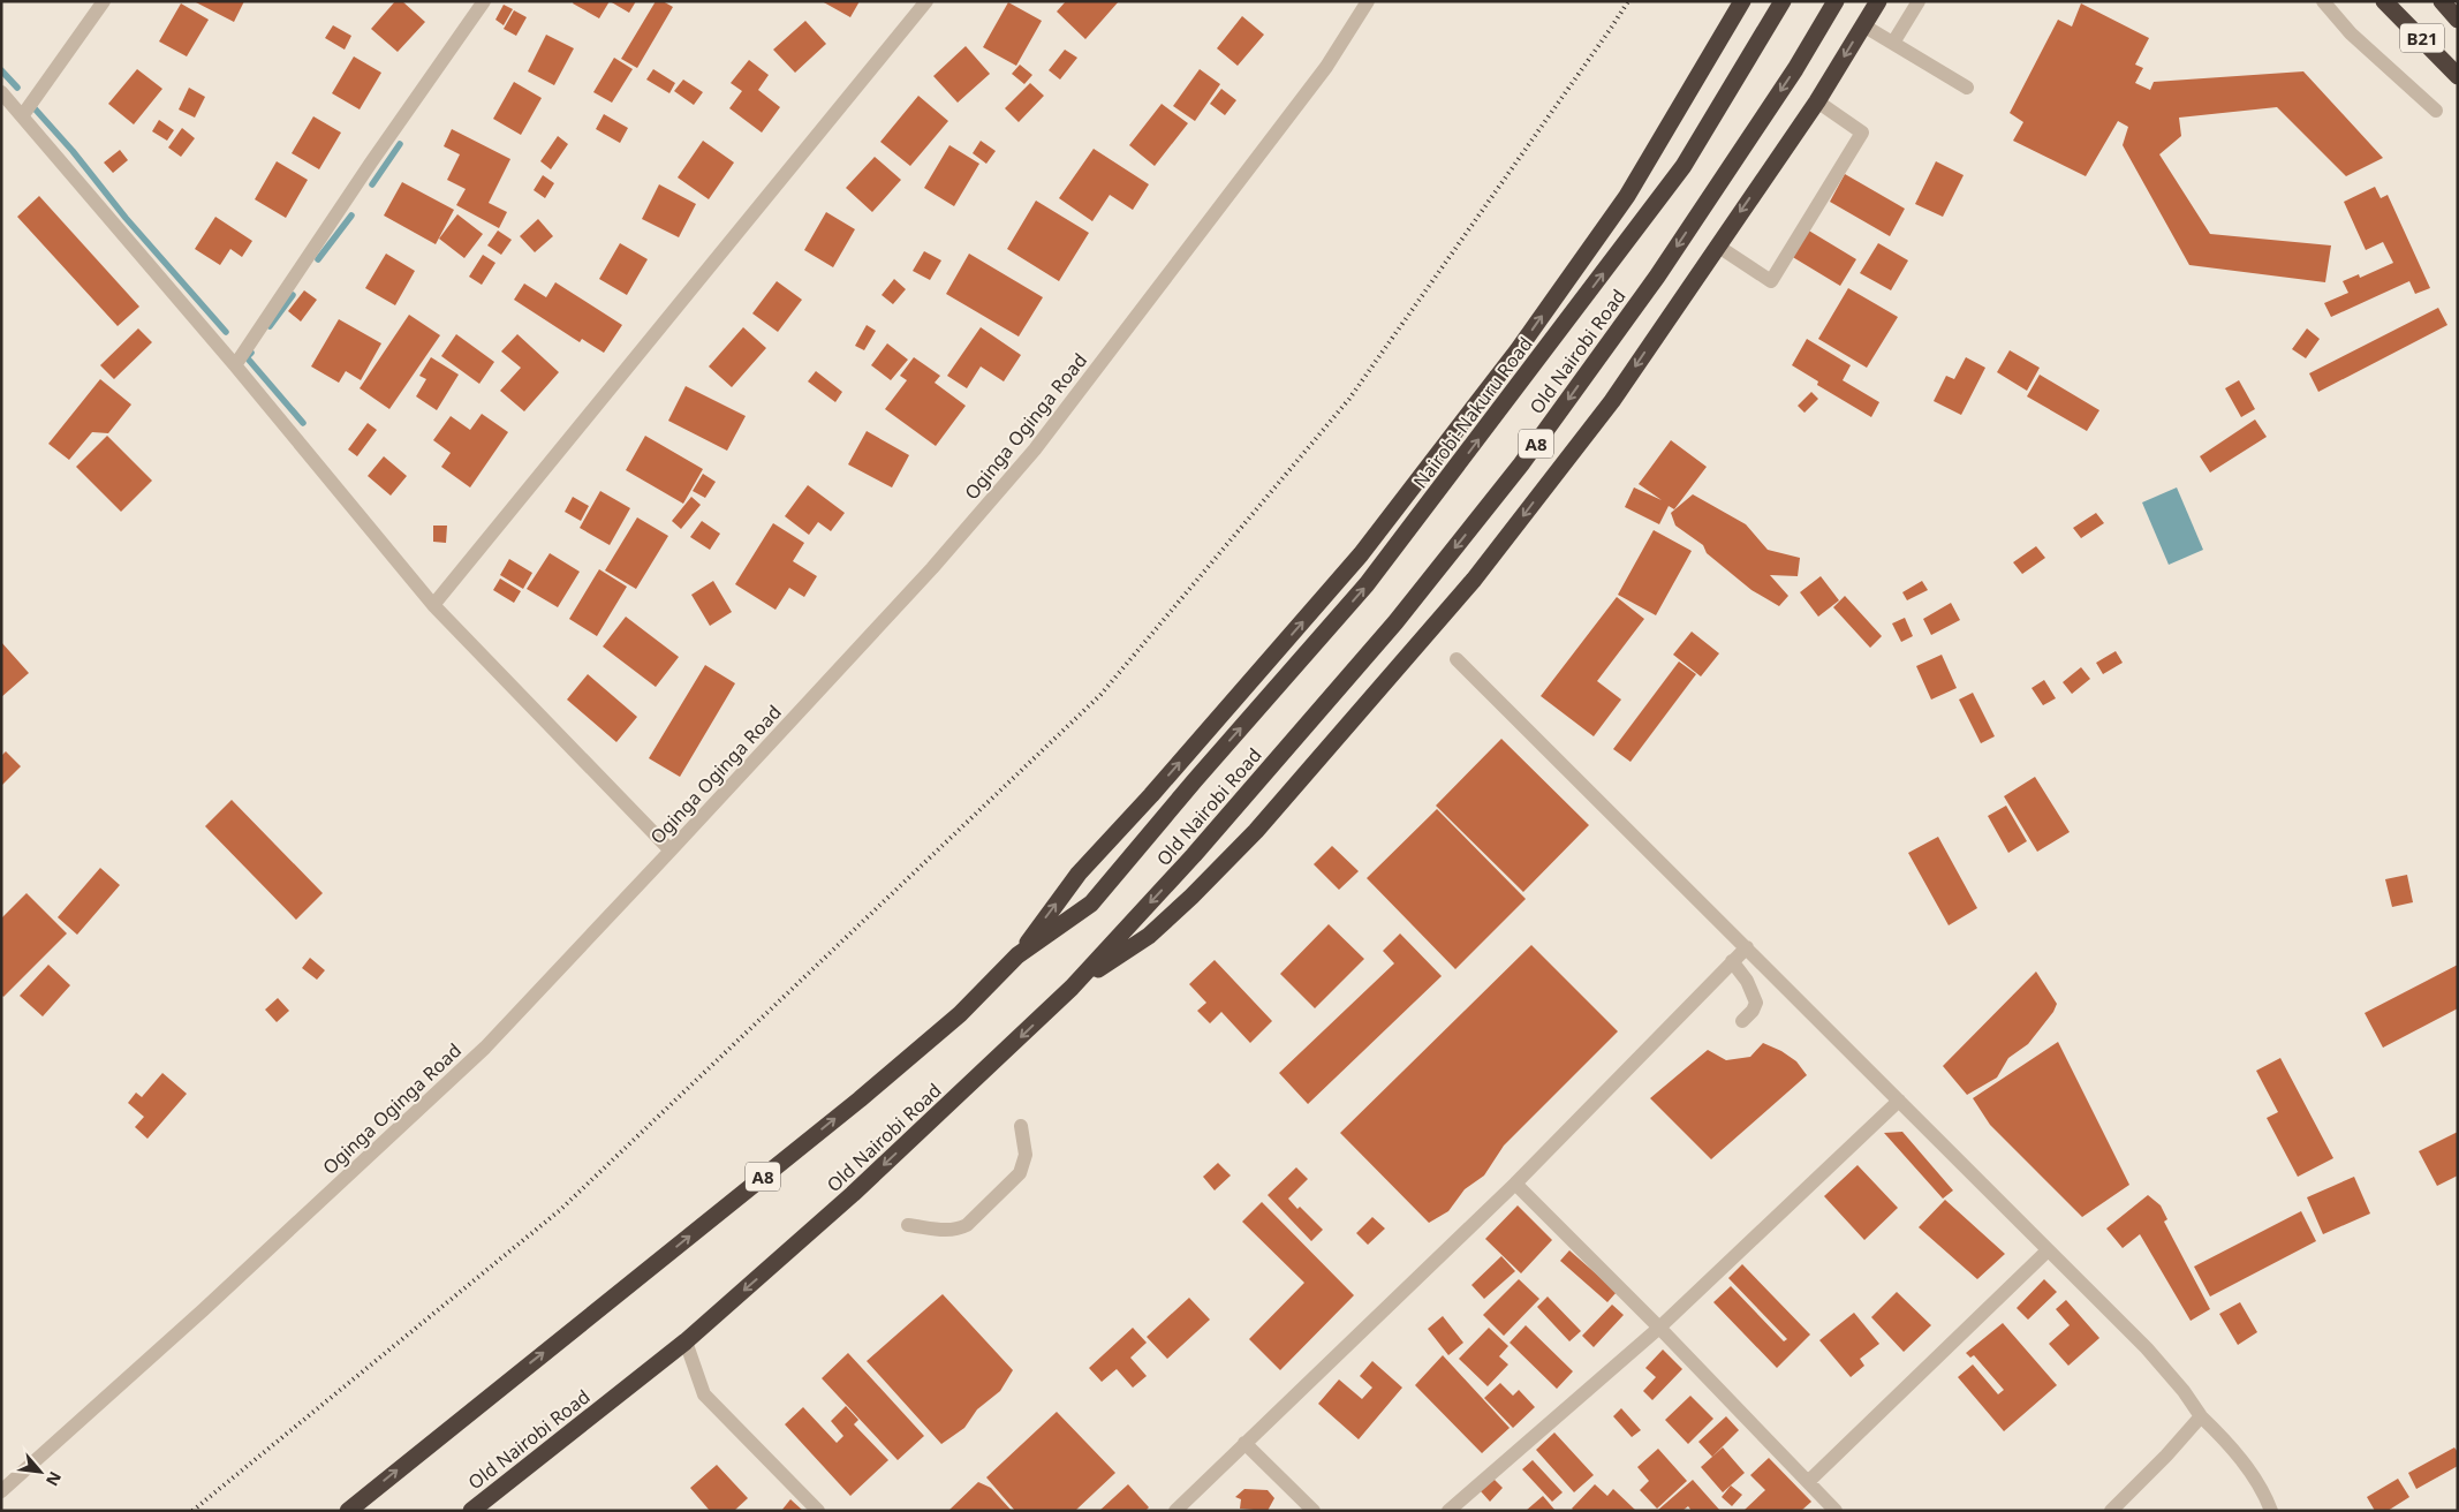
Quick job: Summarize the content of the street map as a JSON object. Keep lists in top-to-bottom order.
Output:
{
  "streets": {
    "highway": [
      "B21",
      "Old Nairobi Road",
      "Nairobi-Nakuru Road",
      "A8"
    ],
    "street": ["Oginga Oginga Road"]
  },
  "crossings": [
    ["Old Nairobi Road", "Nairobi-Nakuru Road"]
  ],
  "north": "bottom right"
}
